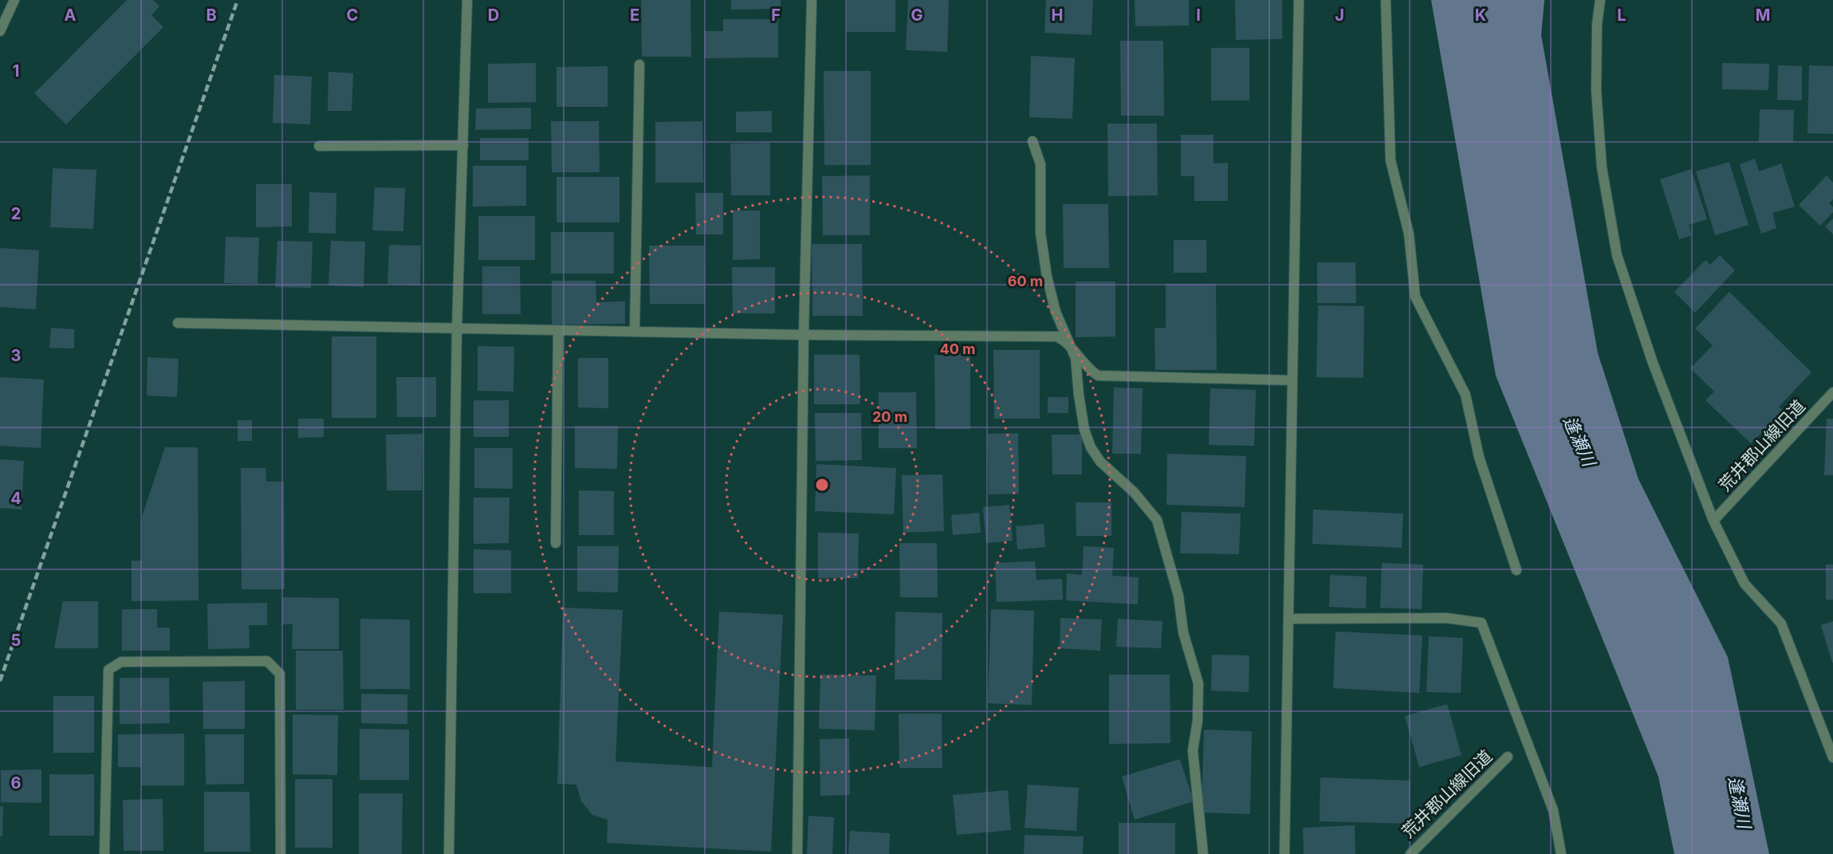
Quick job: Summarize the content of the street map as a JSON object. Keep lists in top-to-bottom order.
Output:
{
  "streets": {
    "street": ["荒井郡山線旧道"]
  },
  "water": ["逢瀬川"],
  "grid": {
    "columns": [
      "A",
      "B",
      "C",
      "D",
      "E",
      "F",
      "G",
      "H",
      "I",
      "J",
      "K",
      "L",
      "M"
    ],
    "rows": [
      "1",
      "2",
      "3",
      "4",
      "5",
      "6"
    ]
  },
  "rings": ["60 m", "40 m", "20 m"]
}
